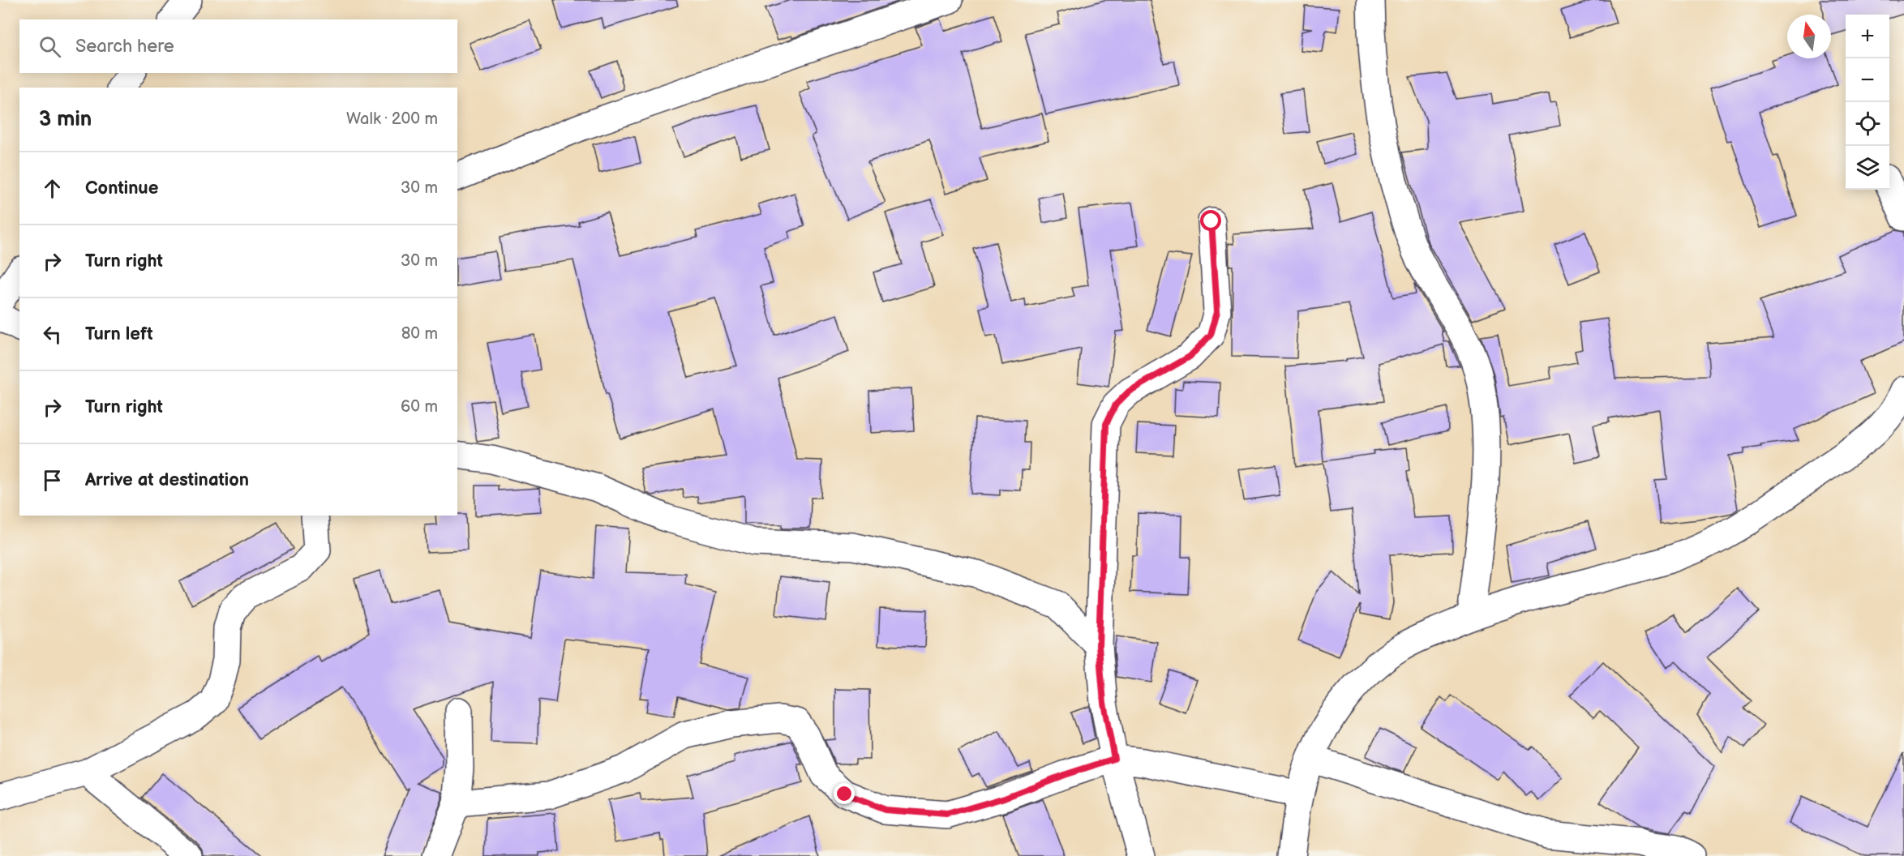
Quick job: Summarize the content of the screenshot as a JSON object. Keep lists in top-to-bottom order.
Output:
{
  "north": "top",
  "page": {
    "map_buttons": ["+", "−"],
    "search": "Search here",
    "heading": ["3 min", "Walk · 200 m"],
    "list": [
      ["Continue", "30 m"],
      ["Turn right", "30 m"],
      ["Turn left", "80 m"],
      ["Turn right", "60 m"],
      "Arrive at destination"
    ]
  }
}
